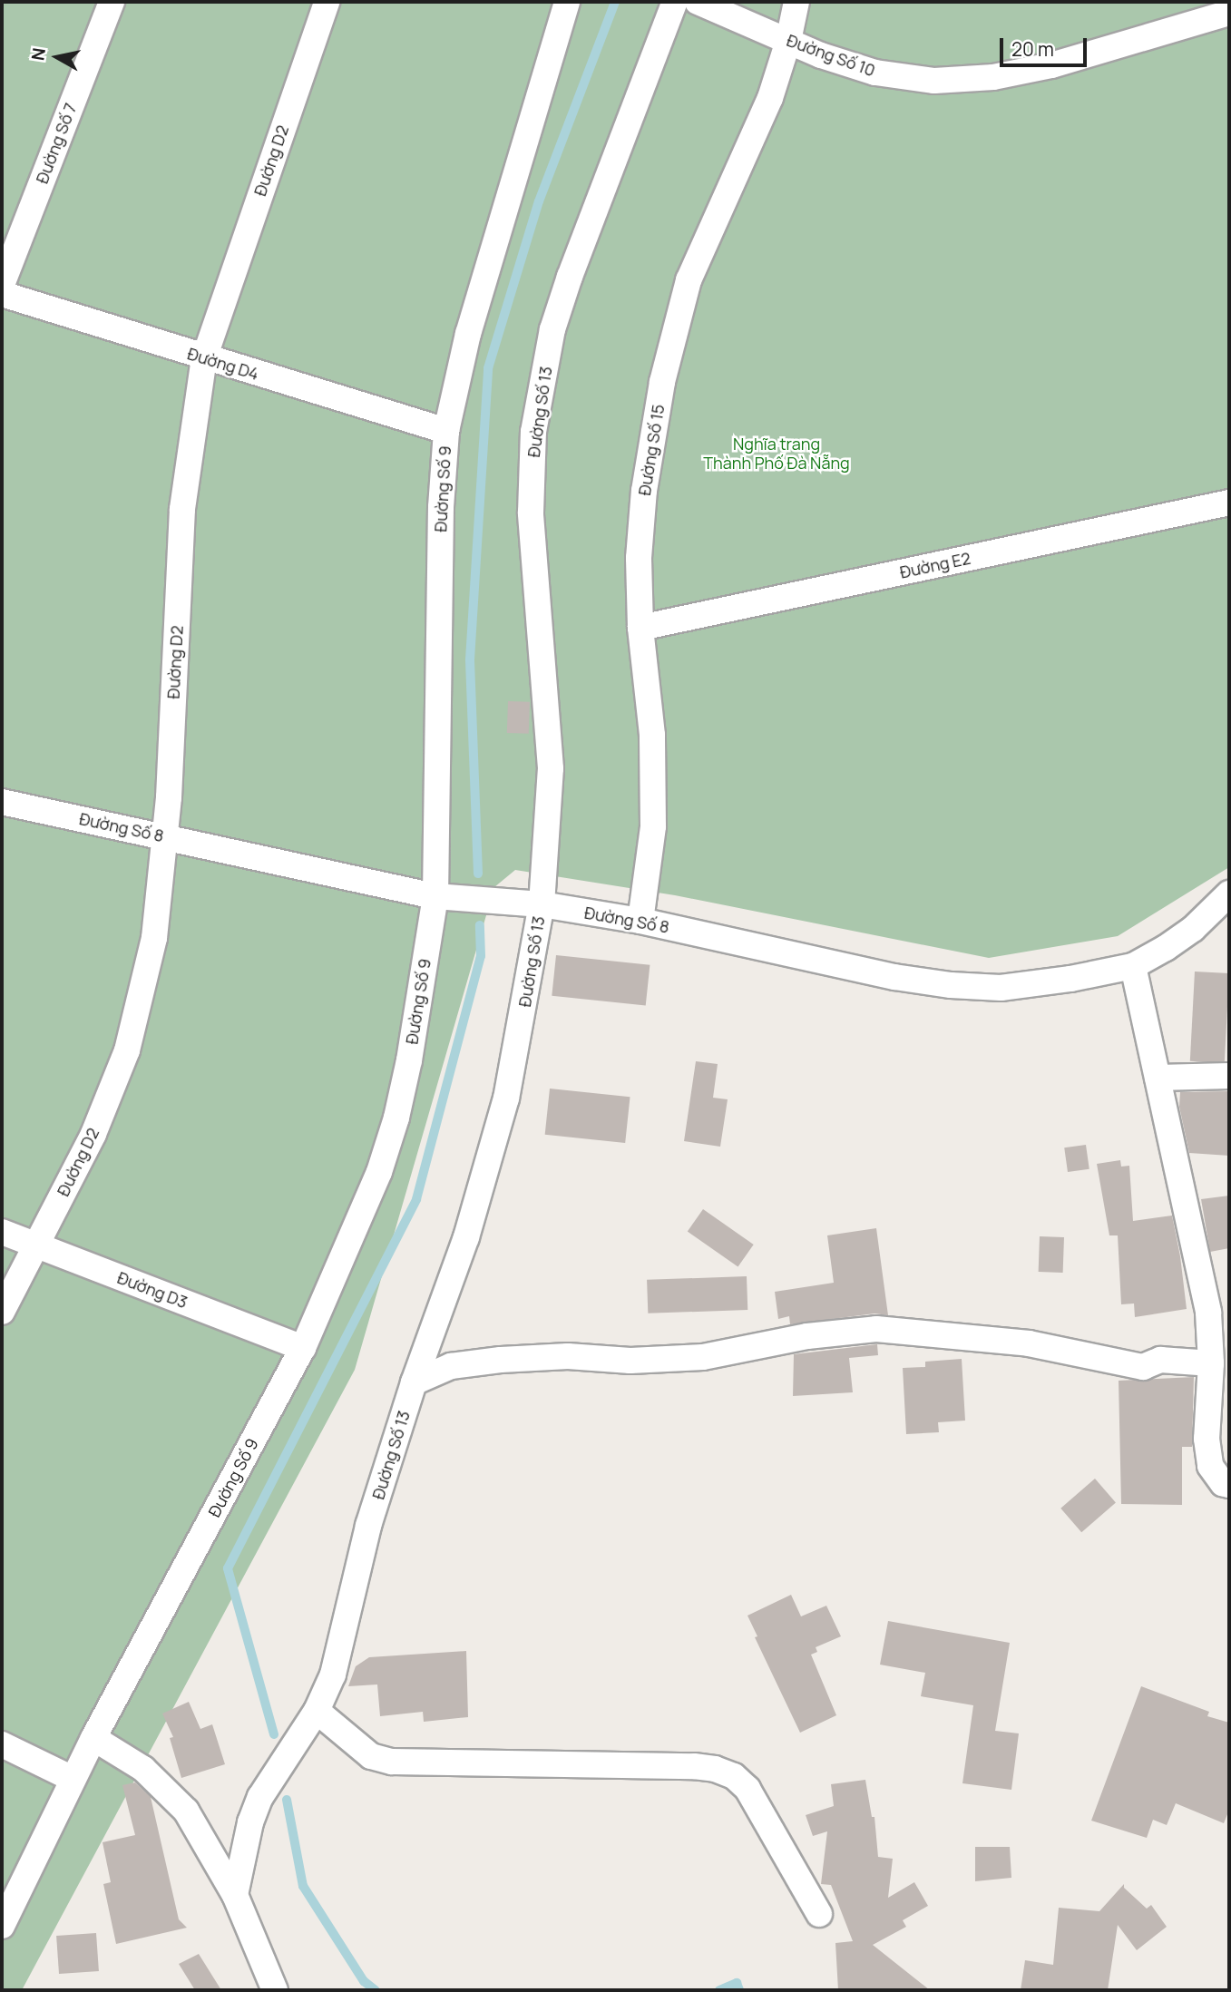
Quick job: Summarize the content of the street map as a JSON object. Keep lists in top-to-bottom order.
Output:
{
  "streets": {
    "street": [
      "Đường Số 10",
      "Đường Số 7",
      "Đường D2",
      "Đường D4",
      "Đường Số 13",
      "Đường Số 15",
      "Đường Số 9",
      "Đường E2",
      "Đường Số 8",
      "Đường D3"
    ]
  },
  "crossings": [
    ["Đường Số 10", "Đường Số 15"],
    ["Đường D2", "Đường D4"],
    ["Đường D2", "Đường Số 8"],
    ["Đường D2", "Đường D3"],
    ["Đường D4", "Đường Số 9"],
    ["Đường Số 13", "Đường Số 8"],
    ["Đường Số 15", "Đường E2"],
    ["Đường Số 15", "Đường Số 8"],
    ["Đường Số 9", "Đường Số 8"],
    ["Đường Số 9", "Đường D3"]
  ],
  "parks": ["Nghĩa trang Thành Phố Đà Nẵng"],
  "scale_bar": "20 m",
  "north": "left"
}
